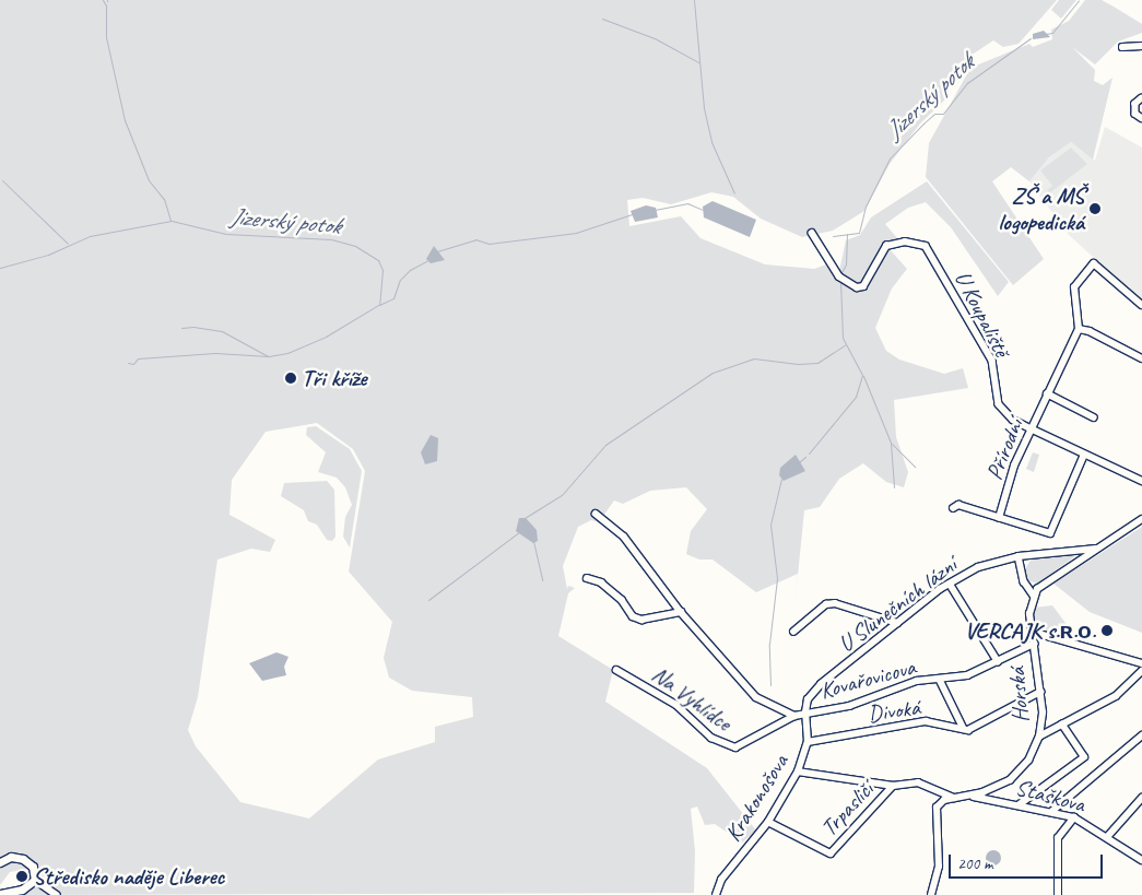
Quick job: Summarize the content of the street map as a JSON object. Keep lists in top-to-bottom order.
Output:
{
  "streets": {
    "street": [
      "U Koupaliště",
      "Přírodní",
      "U Slunečních lázní",
      "Kovařovicova",
      "Horská",
      "Na Vyhlídce",
      "Divoká",
      "Staškova",
      "Krakonošova",
      "Trpasličí"
    ]
  },
  "crossings": [
    ["U Koupaliště", "Přírodní"],
    ["U Slunečních lázní", "Kovařovicova"],
    ["U Slunečních lázní", "Na Vyhlídce"],
    ["U Slunečních lázní", "Krakonošova"],
    ["Kovařovicova", "Horská"],
    ["Kovařovicova", "Na Vyhlídce"],
    ["Kovařovicova", "Divoká"],
    ["Kovařovicova", "Krakonošova"],
    ["Horská", "Divoká"],
    ["Horská", "Staškova"],
    ["Na Vyhlídce", "Krakonošova"],
    ["Divoká", "Krakonošova"],
    ["Krakonošova", "Trpasličí"]
  ],
  "water": ["Jizerský potok"],
  "places": [
    "ZŠ a MŠ logopedická",
    "Tři kříže",
    "VERCAJK s.ʀ.ᴏ.",
    "Středisko naděje Liberec"
  ],
  "scale_bar": "200 m"
}
